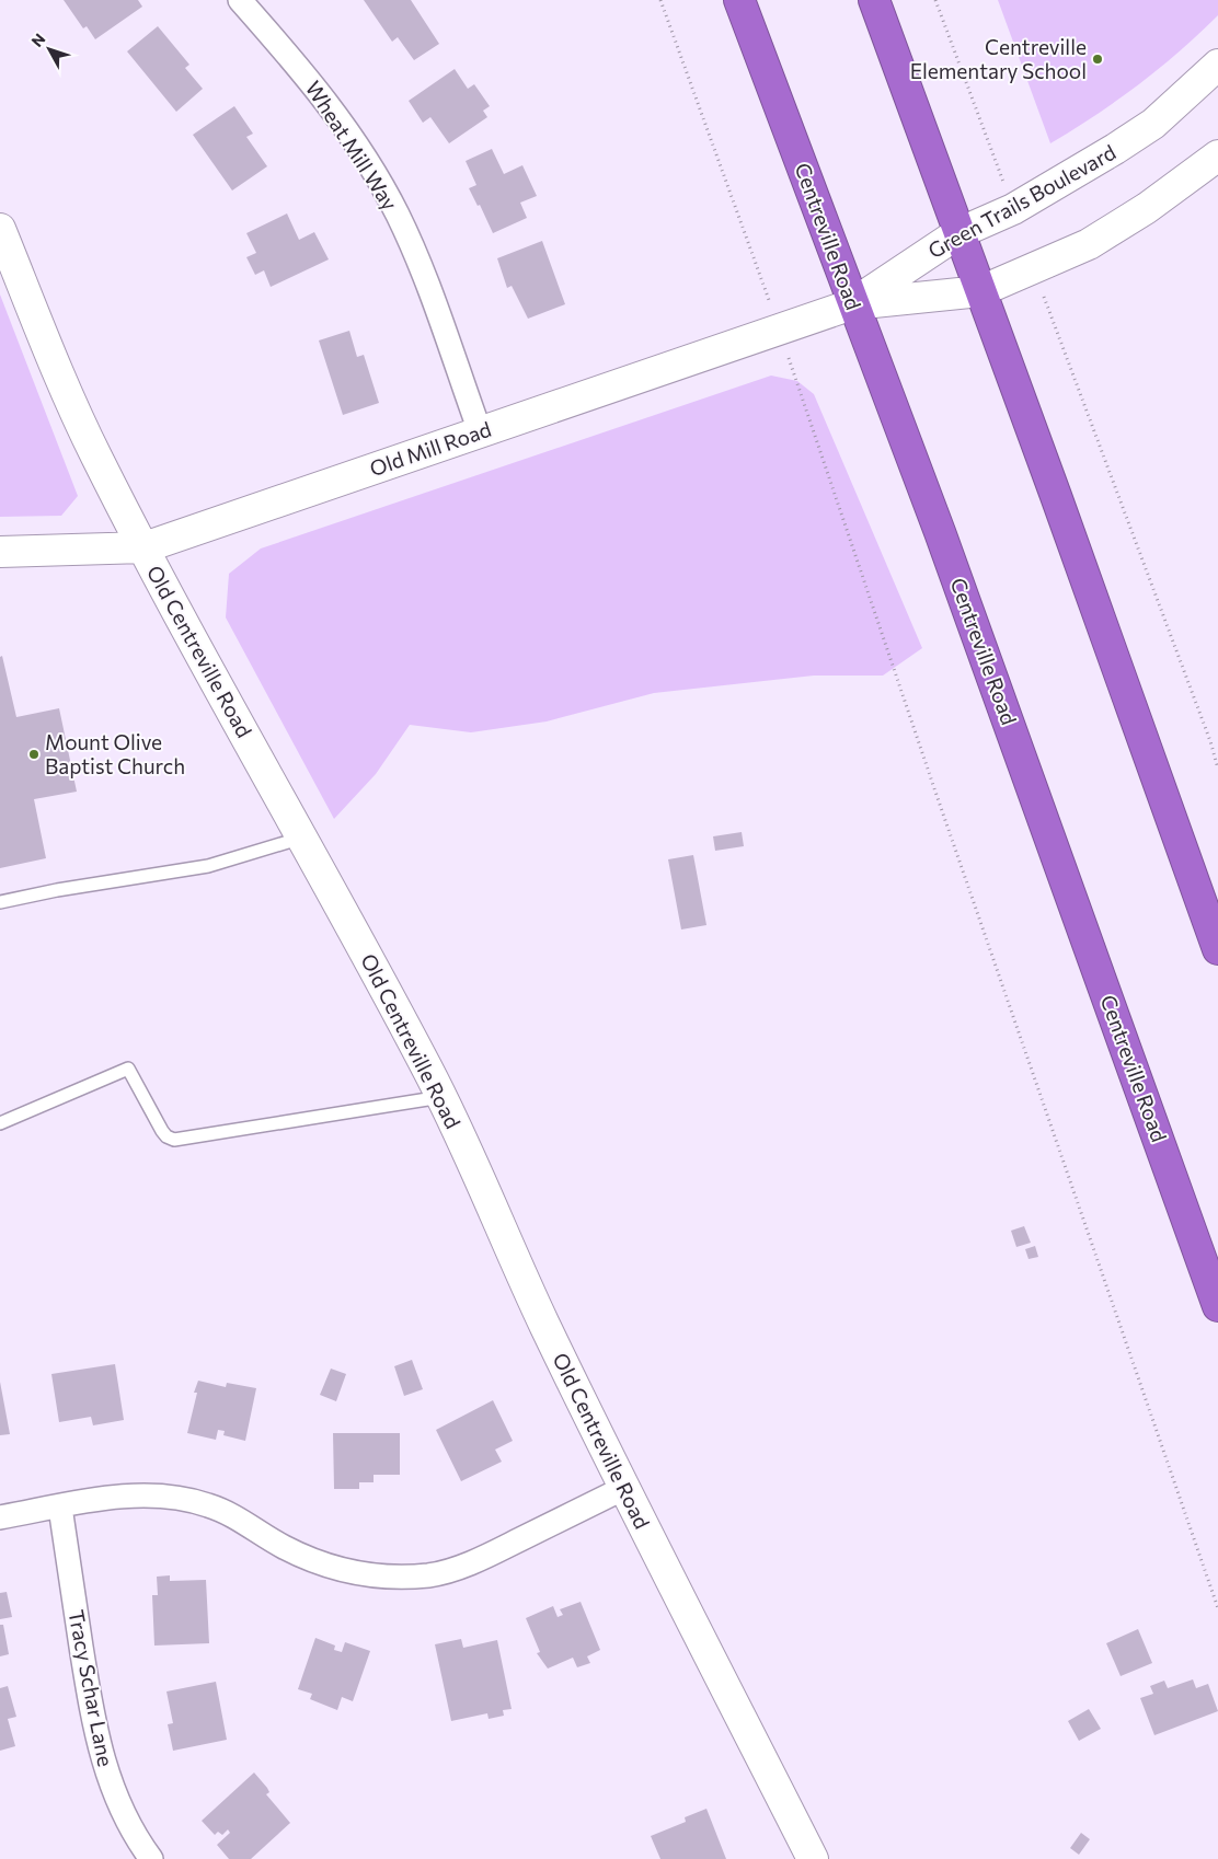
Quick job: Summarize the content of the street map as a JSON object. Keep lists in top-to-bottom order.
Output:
{
  "streets": {
    "highway": ["Centreville Road"],
    "street": [
      "Wheat Mill Way",
      "Green Trails Boulevard",
      "Old Mill Road",
      "Old Centreville Road",
      "Tracy Schar Lane"
    ]
  },
  "crossings": [
    ["Wheat Mill Way", "Old Mill Road"],
    ["Green Trails Boulevard", "Centreville Road"],
    ["Green Trails Boulevard", "Old Mill Road"],
    ["Centreville Road", "Old Mill Road"],
    ["Old Mill Road", "Old Centreville Road"]
  ],
  "places": ["Centreville Elementary School", "Mount Olive Baptist Church"],
  "north": "top left"
}
